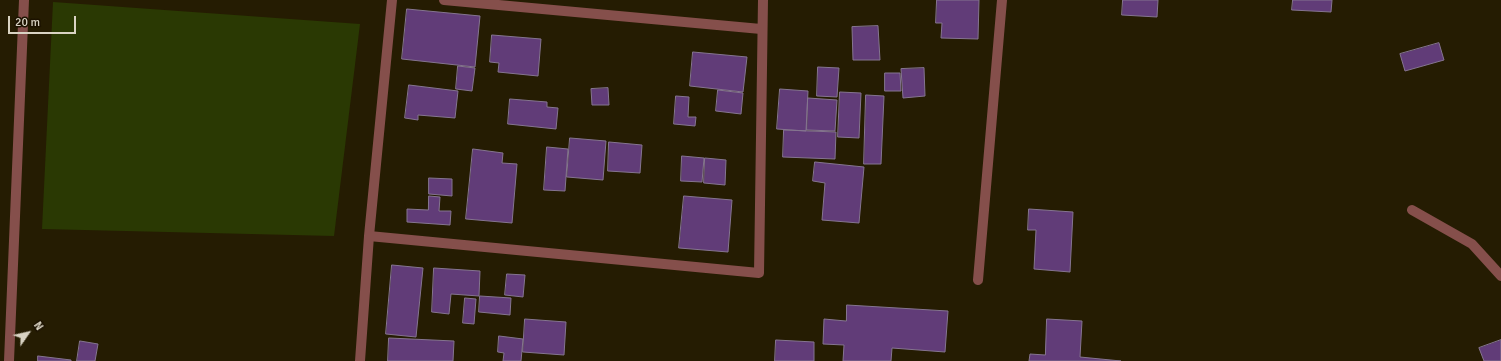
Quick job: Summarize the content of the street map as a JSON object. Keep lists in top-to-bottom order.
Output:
{
  "scale_bar": "20 m",
  "north": "top right"
}
